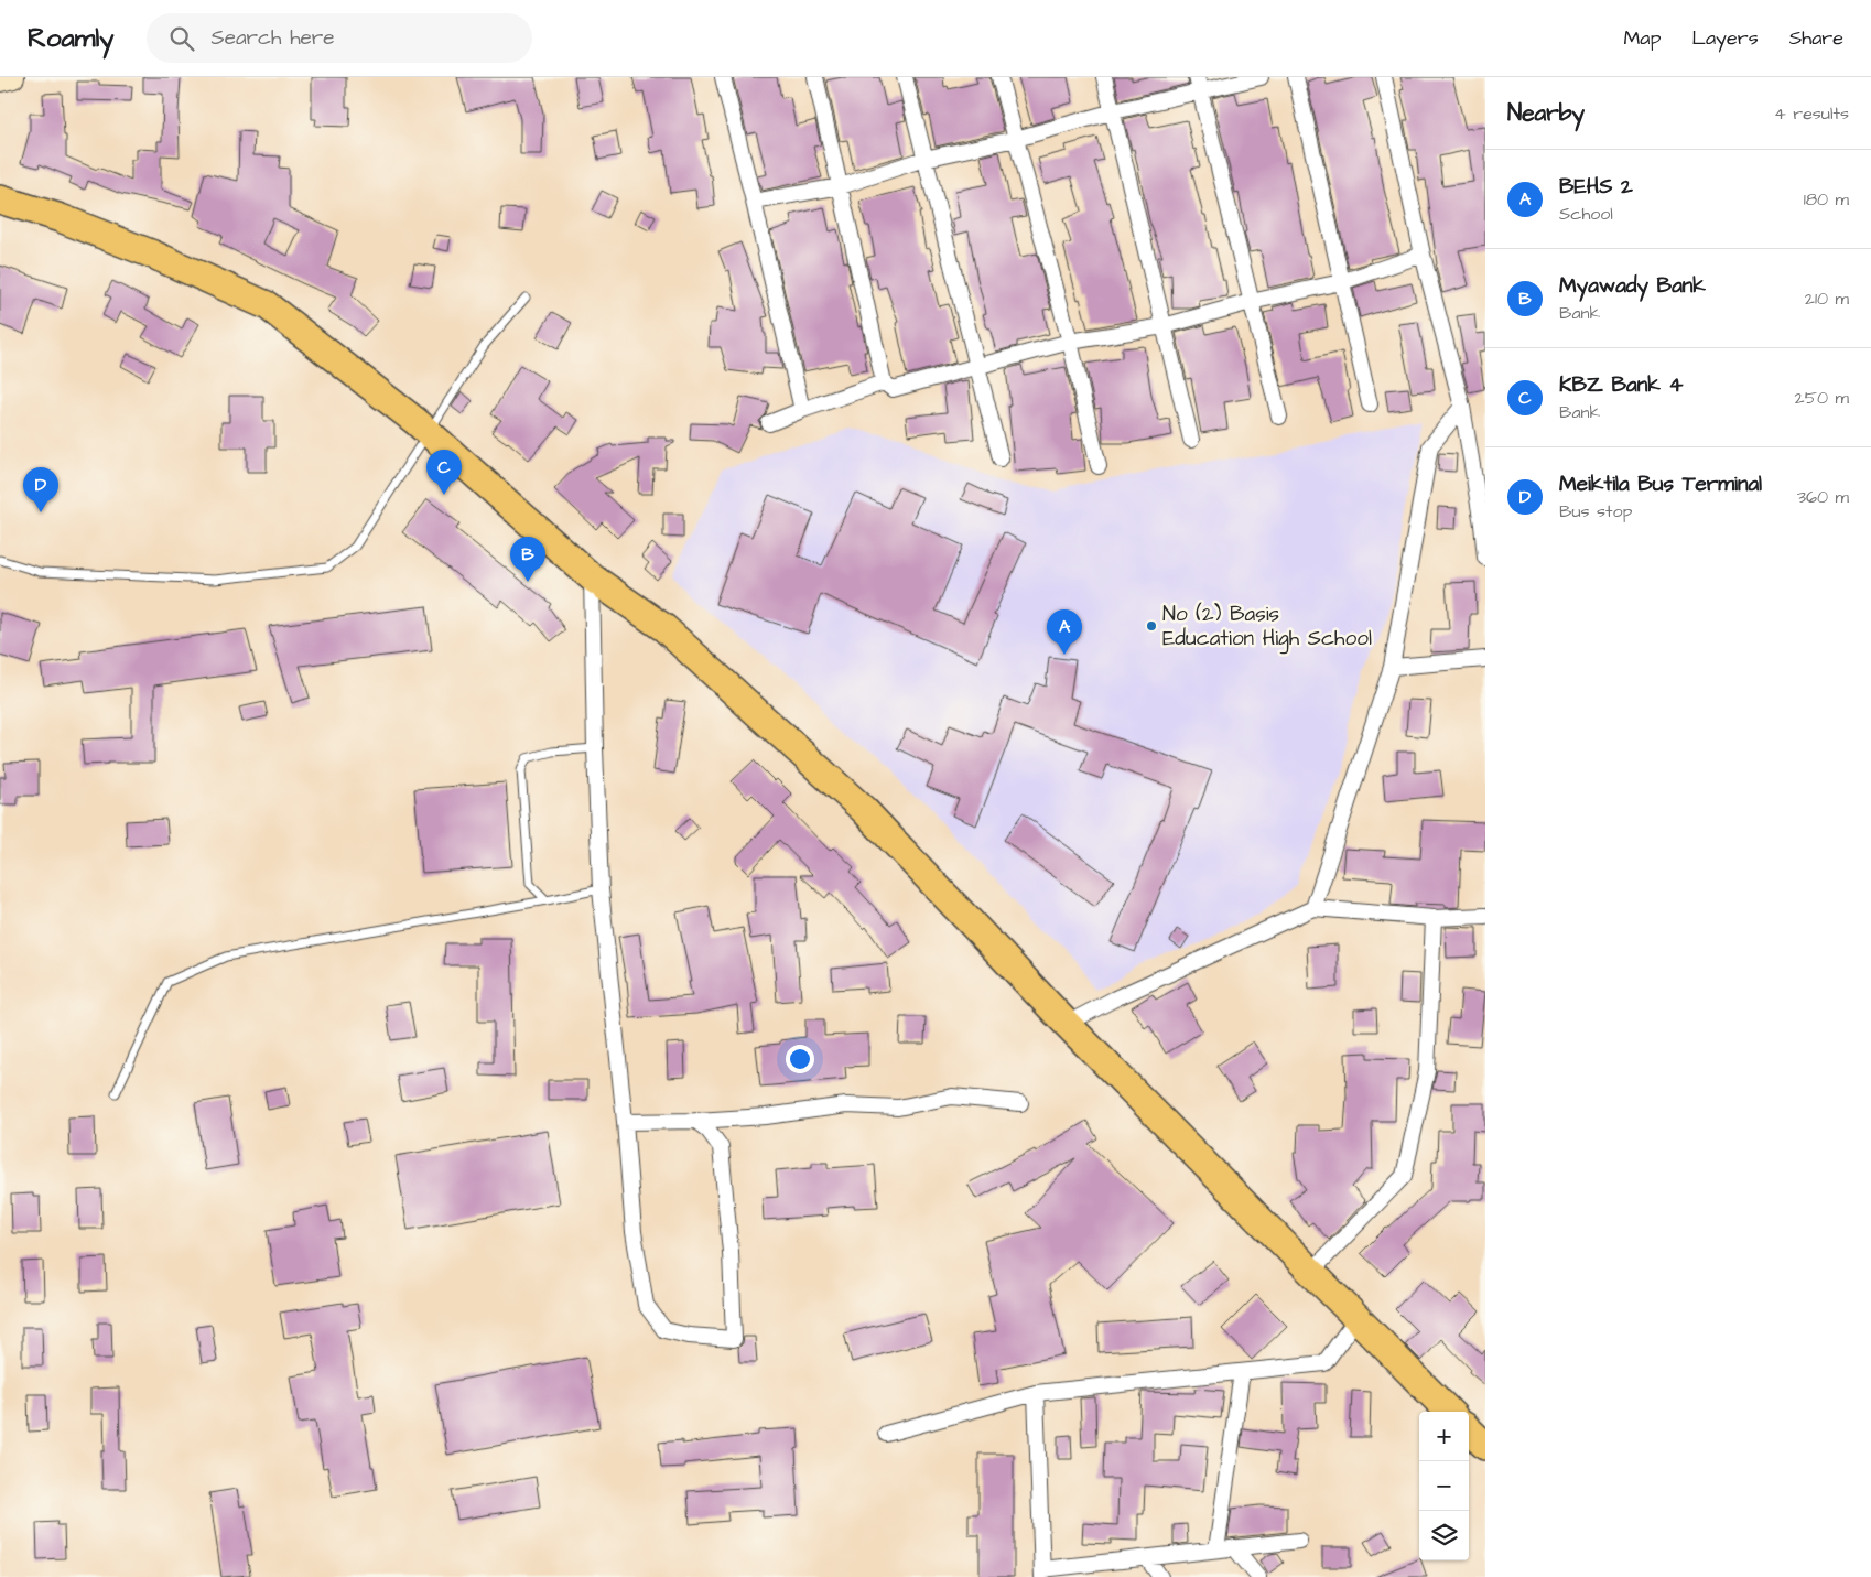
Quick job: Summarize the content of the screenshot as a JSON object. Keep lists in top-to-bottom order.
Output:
{
  "places": ["No (2) Basis Education High School"],
  "page": {
    "header": "Roamly",
    "search": "Search here",
    "nav": ["Map", "Layers", "Share"],
    "heading": ["Nearby", "4 results"],
    "list": [
      {
        "mark": "A",
        "name": "BEHS 2",
        "note": "School",
        "value": "180 m"
      },
      {
        "mark": "B",
        "name": "Myawady Bank",
        "note": "Bank",
        "value": "210 m"
      },
      {
        "mark": "C",
        "name": "KBZ Bank 4",
        "note": "Bank",
        "value": "250 m"
      },
      {
        "mark": "D",
        "name": "Meiktila Bus Terminal",
        "note": "Bus stop",
        "value": "360 m"
      }
    ],
    "pins": [
      "C",
      "D",
      "B",
      "A"
    ],
    "map_buttons": ["+", "−"]
  }
}
